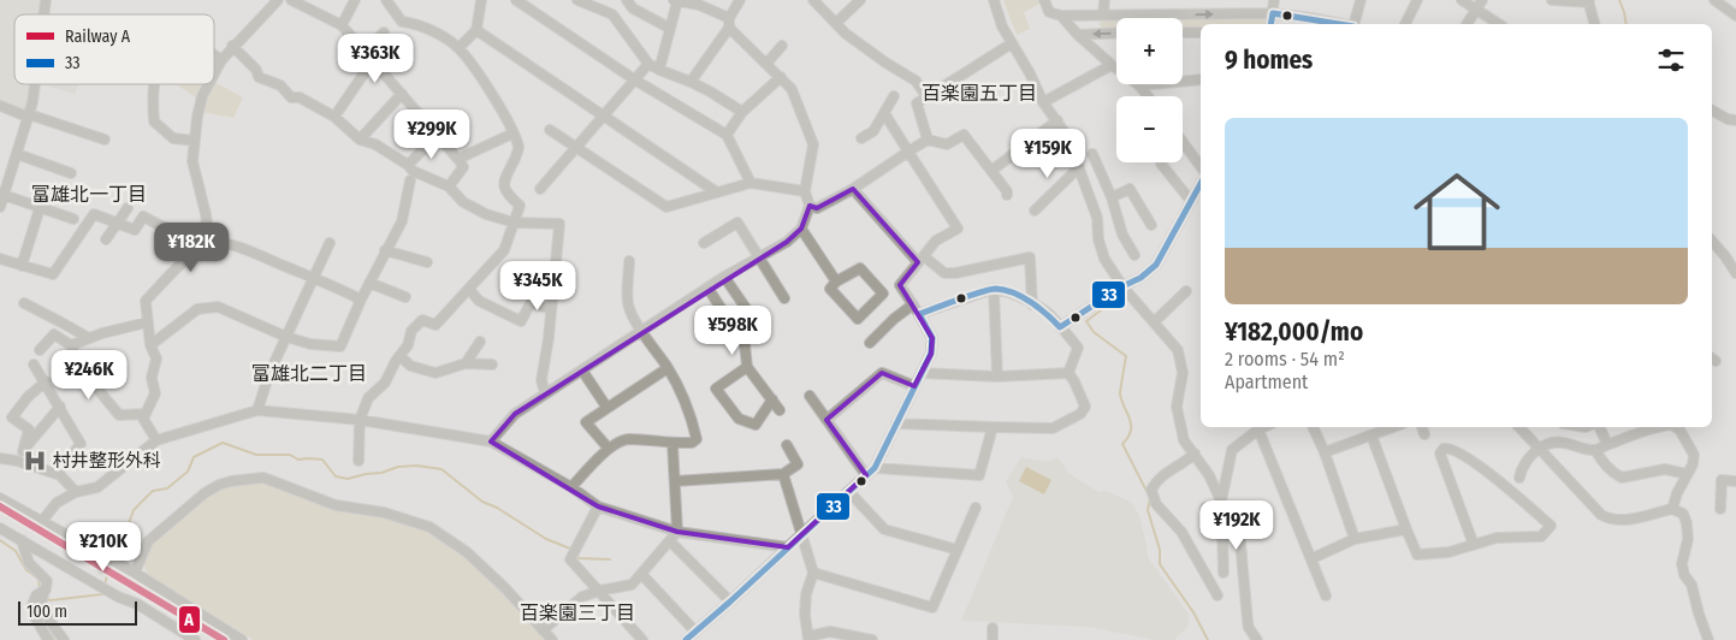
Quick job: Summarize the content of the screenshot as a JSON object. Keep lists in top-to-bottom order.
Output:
{
  "districts": [
    "百楽園五丁目",
    "富雄北一丁目",
    "富雄北二丁目",
    "百楽園三丁目"
  ],
  "places": {
    "hospital": ["村井整形外科"]
  },
  "lines": ["transit line 33", "rail line A"],
  "legend": ["Railway A", "33"],
  "scale_bar": "100 m",
  "page": {
    "map_buttons": ["+", "−"],
    "heading": "9 homes",
    "price": [
      "¥363K",
      "¥299K",
      "¥159K",
      "¥182K",
      "¥345K",
      "¥598K",
      "¥246K",
      "¥192K",
      "¥210K"
    ],
    "list": [
      {
        "name": "¥182,000/mo",
        "note": "2 rooms · 54 m² · Apartment"
      }
    ],
    "scale": "100 m"
  }
}
